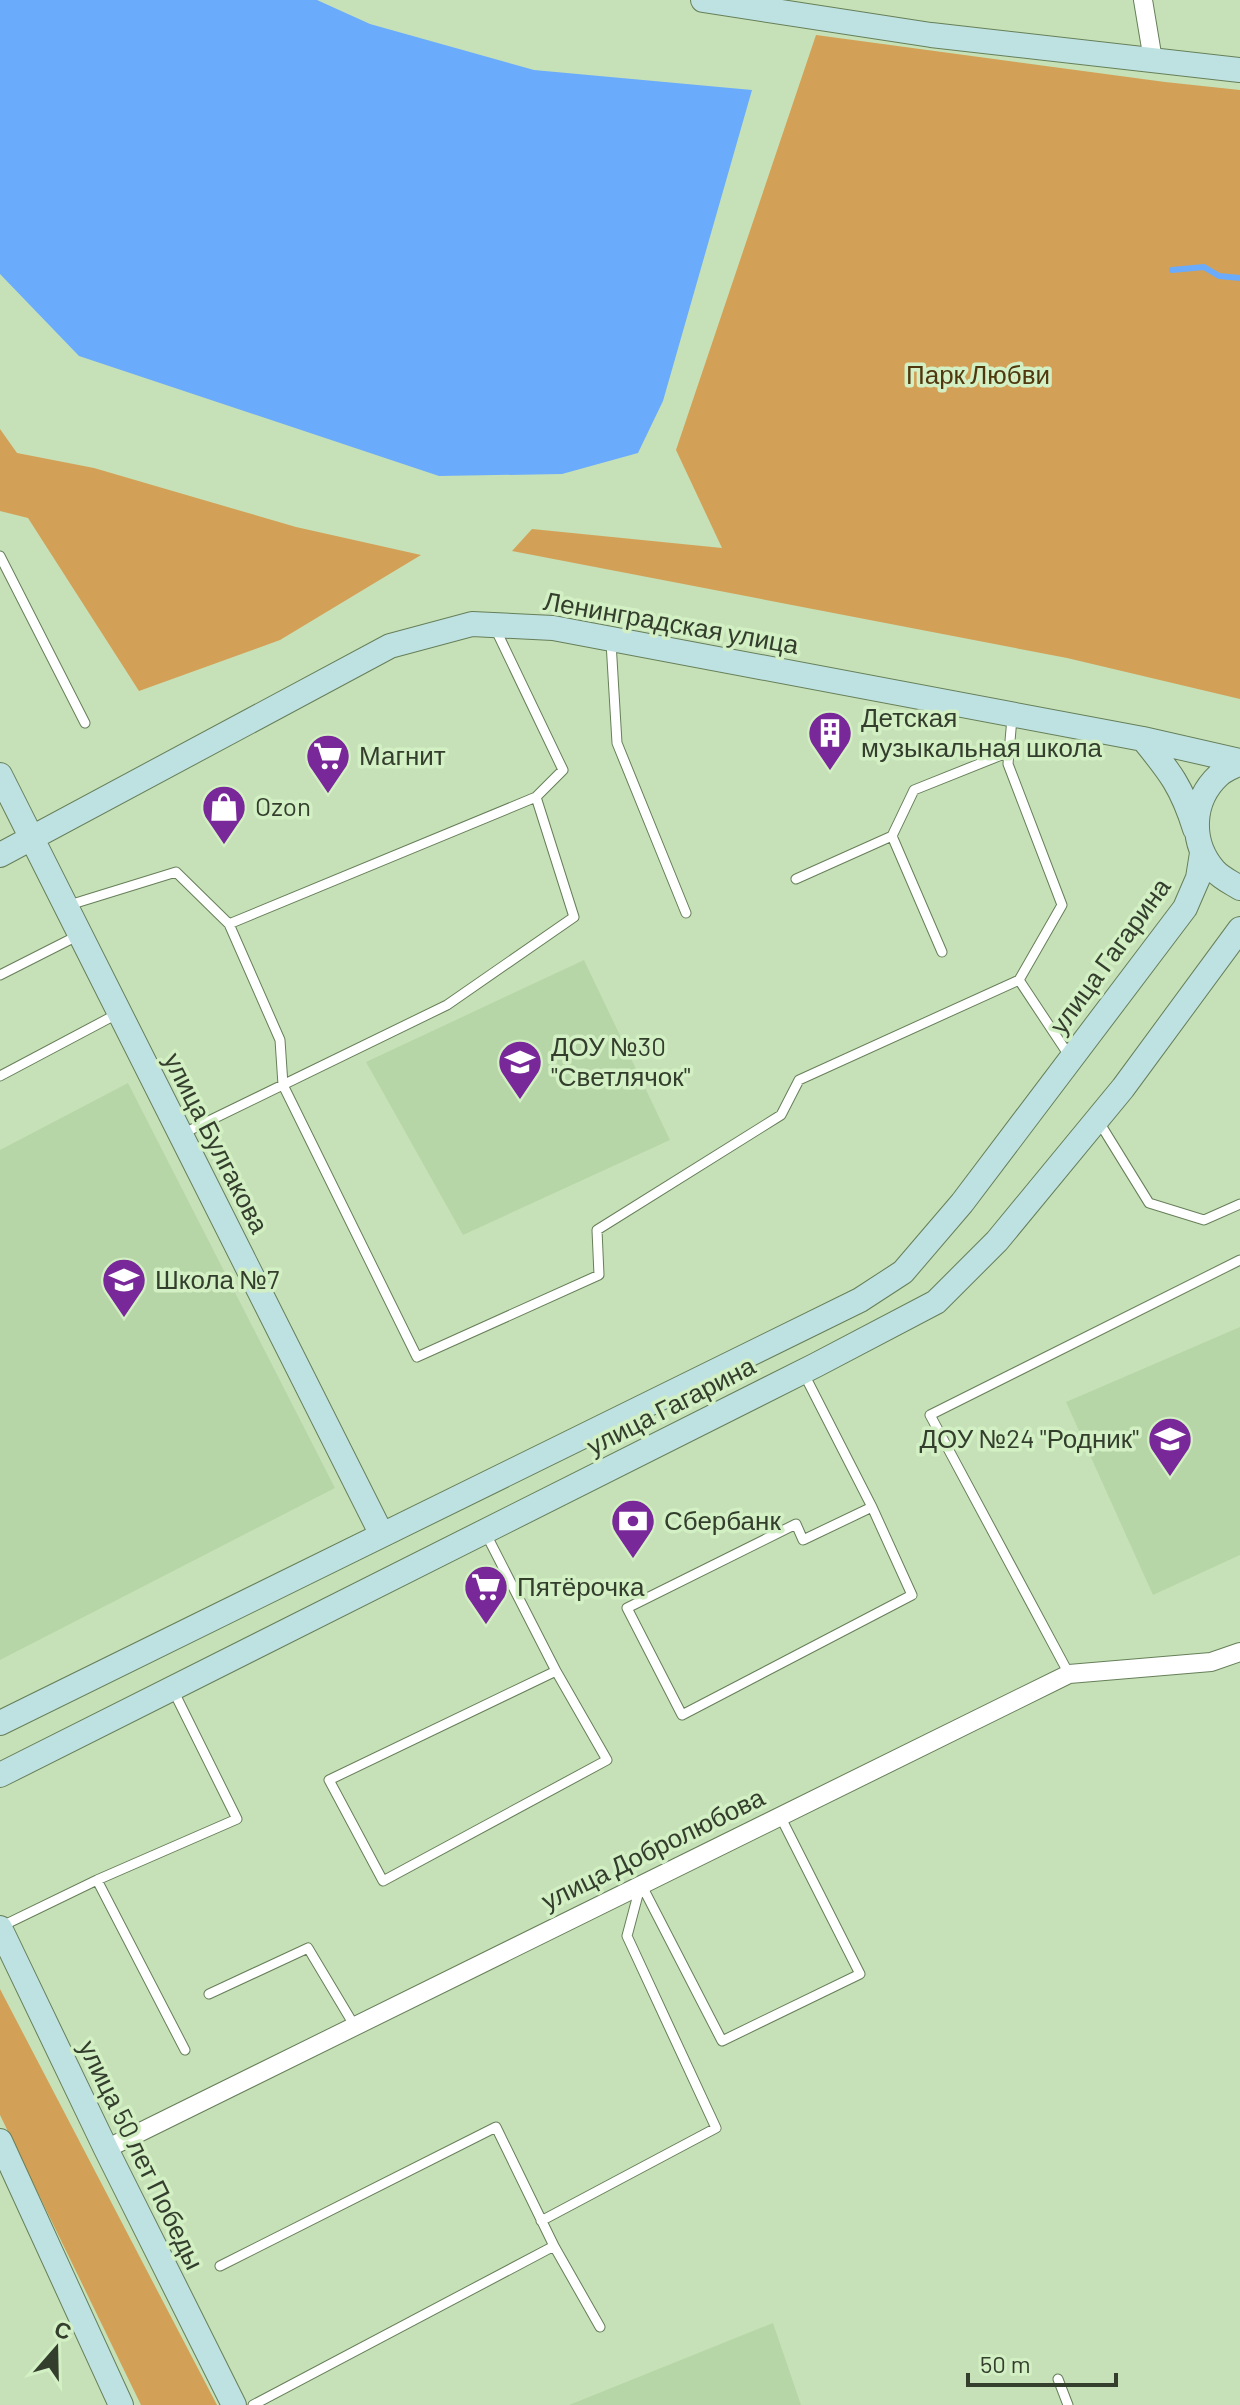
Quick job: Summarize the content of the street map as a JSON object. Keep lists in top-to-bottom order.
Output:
{
  "streets": {
    "street": [
      "Ленинградская улица",
      "улица Гагарина",
      "улица Булгакова",
      "улица Добролюбова",
      "улица 50 лет Победы"
    ]
  },
  "crossings": [
    ["Ленинградская улица", "улица Гагарина"],
    ["Ленинградская улица", "улица Булгакова"],
    ["улица Гагарина", "улица Булгакова"],
    ["улица Добролюбова", "улица 50 лет Победы"]
  ],
  "parks": ["Парк Любви"],
  "places": {
    "building": ["Детская музыкальная школа"],
    "supermarket": ["Магнит", "Пятёрочка"],
    "shop": ["Ozon"],
    "school or university": ["ДОУ №30 \"Светлячок\"", "Школа №7", "ДОУ №24 \"Родник\""],
    "bank": ["Сбербанк"]
  },
  "scale_bar": "50 m",
  "north": "top"
}
